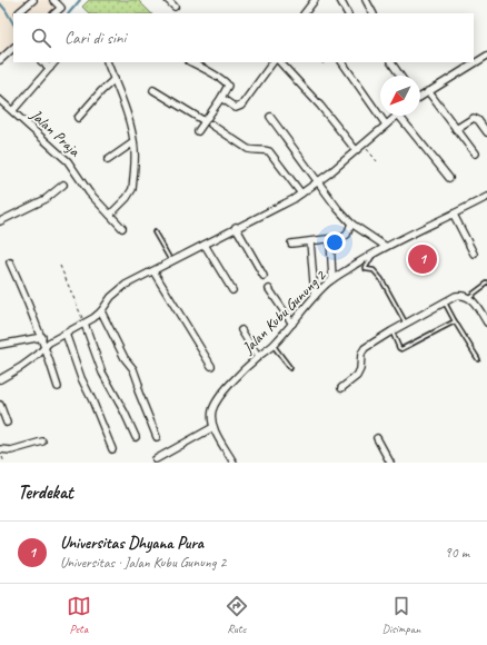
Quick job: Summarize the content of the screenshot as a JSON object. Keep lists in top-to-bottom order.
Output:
{
  "streets": {
    "street": ["Jalan Praja", "Jalan Kubu Gunung 2"]
  },
  "north": "bottom left",
  "page": {
    "search": "Cari di sini",
    "pins": "1",
    "heading": "Terdekat",
    "list": [
      {
        "mark": "1",
        "name": "Universitas Dhyana Pura",
        "note": "Universitas · Jalan Kubu Gunung 2",
        "value": "90 m"
      }
    ],
    "nav": ["Peta", "Rute", "Disimpan"]
  }
}
